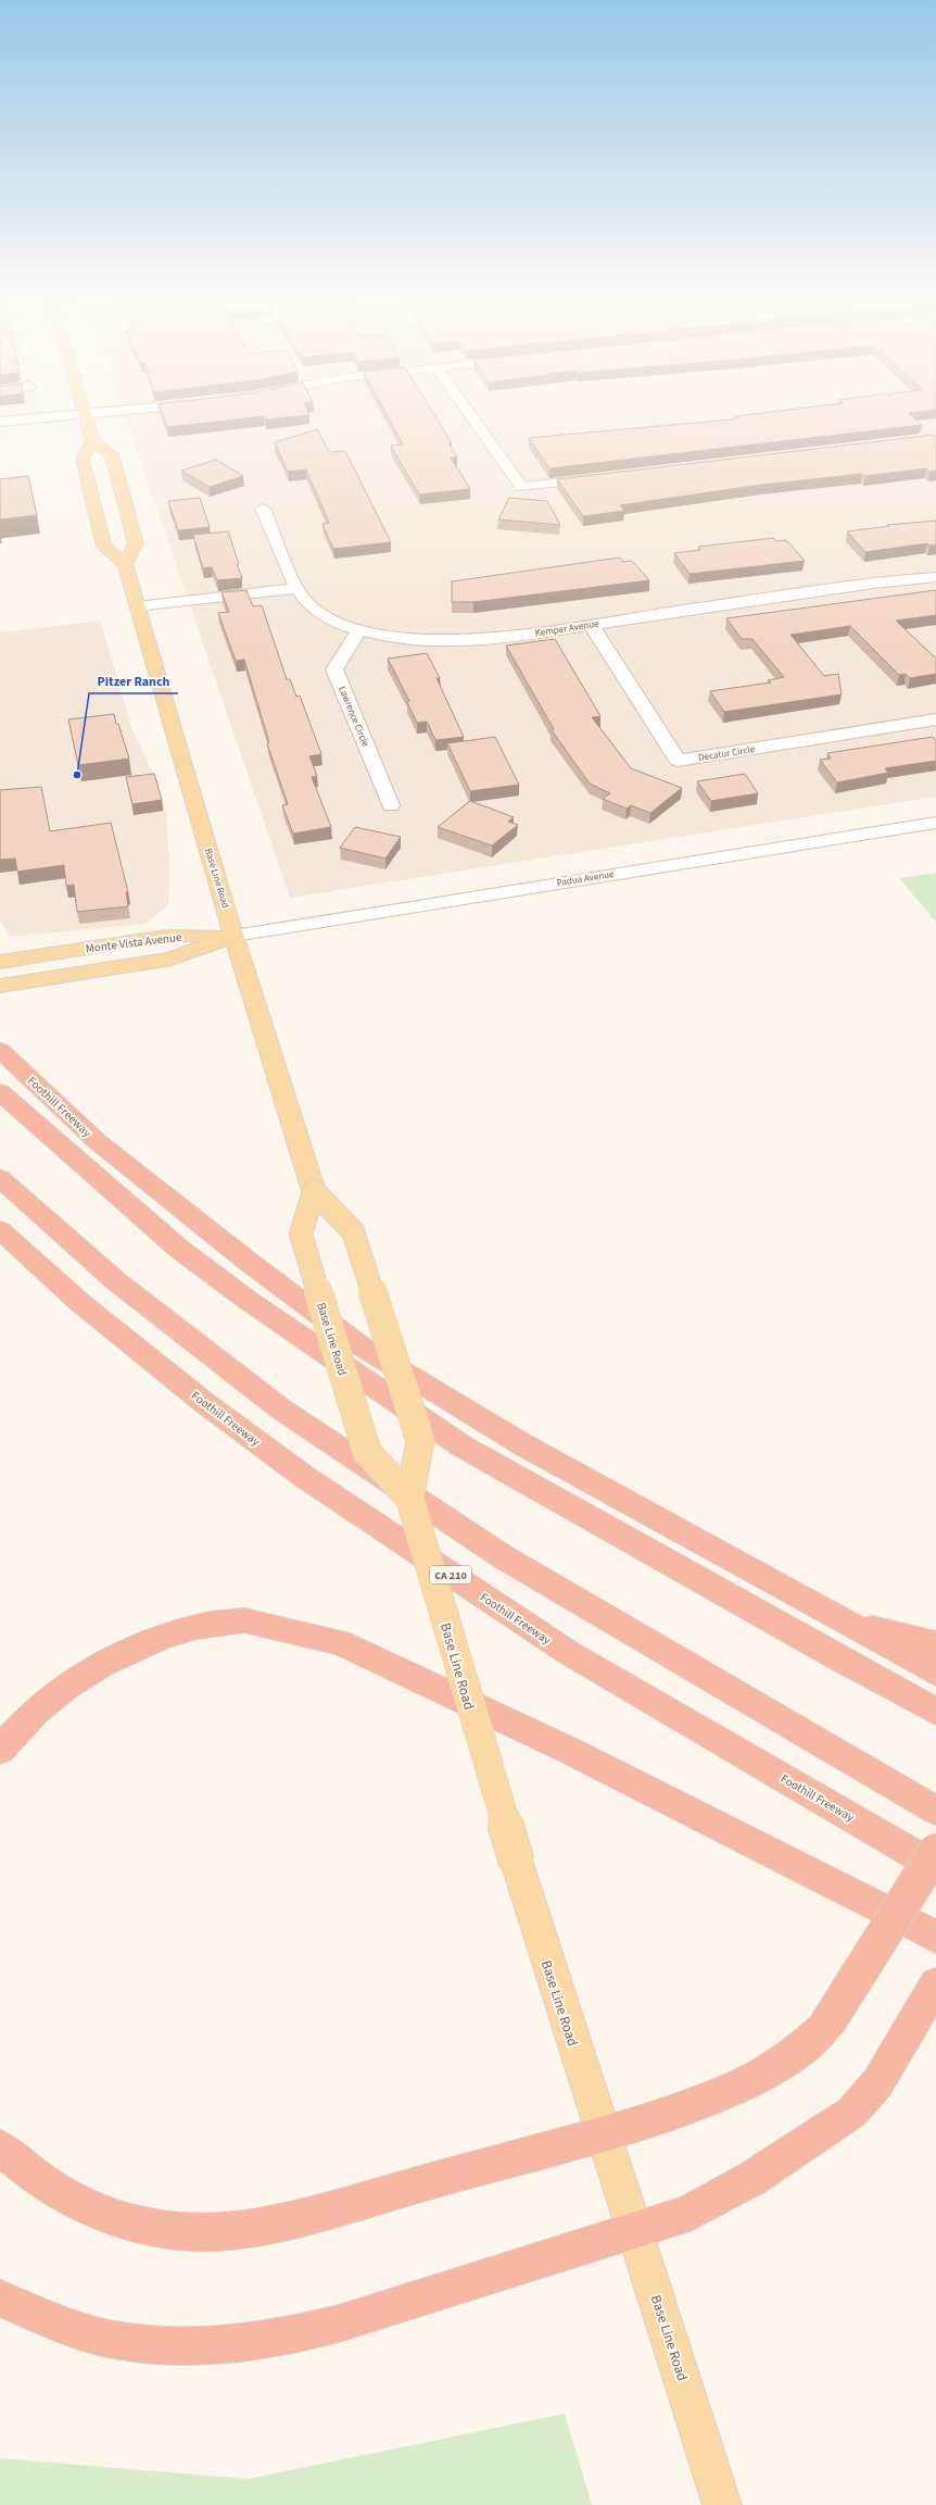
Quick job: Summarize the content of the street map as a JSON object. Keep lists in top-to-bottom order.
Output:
{
  "streets": {
    "highway": ["Foothill Freeway", "CA 210"],
    "main road": ["Base Line Road", "Monte Vista Avenue"],
    "street": [
      "Kemper Avenue",
      "Lawrence Circle",
      "Decatur Circle",
      "Padua Avenue"
    ]
  },
  "crossings": [
    ["Kemper Avenue", "Lawrence Circle"],
    ["Kemper Avenue", "Decatur Circle"],
    ["Base Line Road", "Padua Avenue"],
    ["Base Line Road", "Monte Vista Avenue"],
    ["Padua Avenue", "Monte Vista Avenue"]
  ],
  "places": ["Pitzer Ranch"]
}
